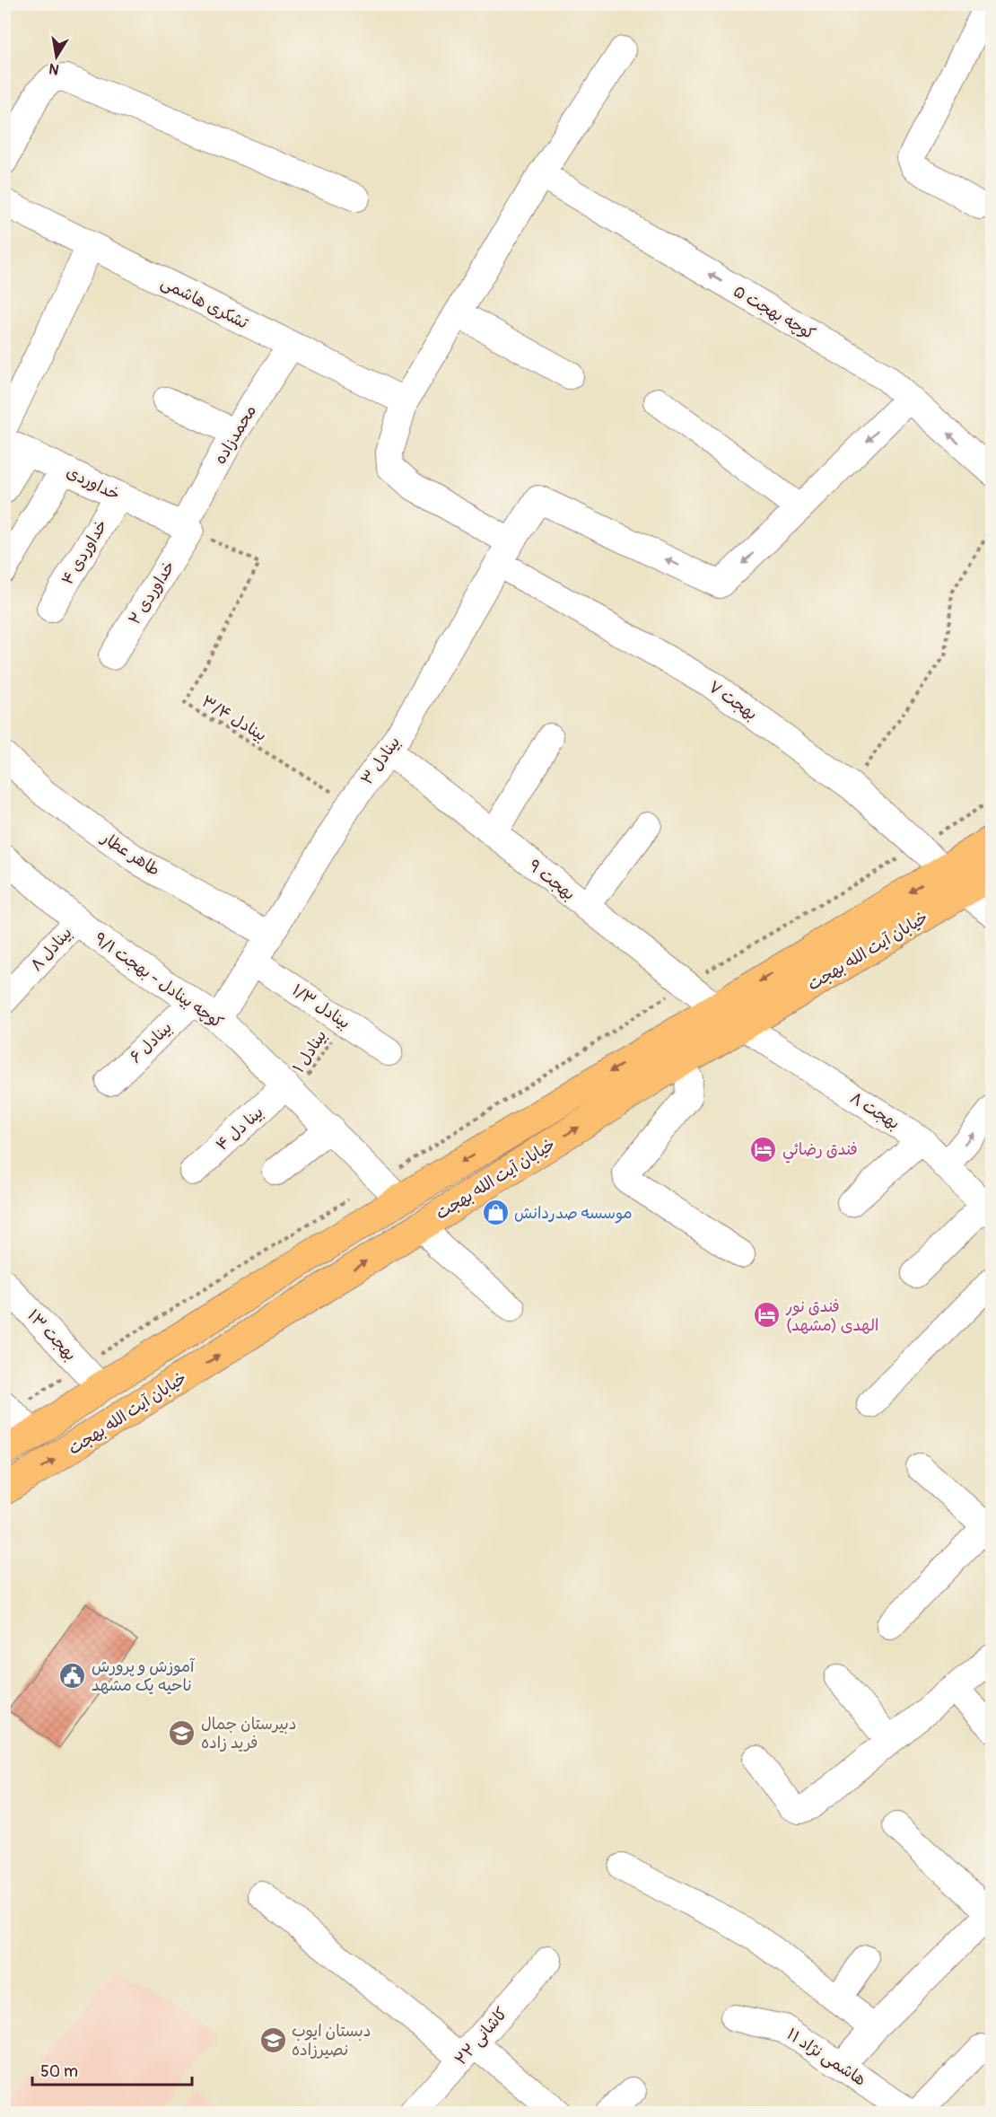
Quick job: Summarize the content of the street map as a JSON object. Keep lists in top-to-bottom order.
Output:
{
  "streets": {
    "main road": ["خیابان آیت الله بهجت"],
    "street": [
      "تشکری هاشمی",
      "کوچه بهجت ۵",
      "محمدزاده",
      "خداوردی",
      "خداوردی ۴",
      "خداوردی ۲",
      "بهجت ۷",
      "بینادل ۳",
      "طاهر عطار",
      "بهجت ۹",
      "بینادل ۸",
      "کوچه بینادل - بهجت ۹/۱",
      "بینادل ۱/۳",
      "بینادل ۶",
      "بهجت ۸",
      "بینا دل ۴",
      "بهجت ۱۳",
      "کاشانی ۲۲",
      "هاشمی نژاد ۱۱"
    ],
    "path": ["بینادل ۳/۴", "بینادل ۱"]
  },
  "crossings": [
    ["تشکری هاشمی", "محمدزاده"],
    ["تشکری هاشمی", "بهجت ۷"],
    ["محمدزاده", "خداوردی"],
    ["محمدزاده", "خداوردی ۲"],
    ["محمدزاده", "بینادل ۳/۴"],
    ["خداوردی", "خداوردی ۴"],
    ["خداوردی", "خداوردی ۲"],
    ["خداوردی", "بینادل ۳/۴"],
    ["خداوردی ۲", "بینادل ۳/۴"],
    ["بهجت ۷", "بینادل ۳"],
    ["بهجت ۷", "خیابان آیت الله بهجت"],
    ["بینادل ۳/۴", "بینادل ۳"],
    ["بینادل ۳", "طاهر عطار"],
    ["بینادل ۳", "بهجت ۹"],
    ["بینادل ۳", "کوچه بینادل - بهجت ۹/۱"],
    ["بینادل ۳", "بینادل ۱/۳"],
    ["بهجت ۹", "خیابان آیت الله بهجت"],
    ["بینادل ۸", "کوچه بینادل - بهجت ۹/۱"],
    ["خیابان آیت الله بهجت", "کوچه بینادل - بهجت ۹/۱"],
    ["خیابان آیت الله بهجت", "بهجت ۸"],
    ["خیابان آیت الله بهجت", "بهجت ۱۳"],
    ["کوچه بینادل - بهجت ۹/۱", "بینادل ۶"],
    ["کوچه بینادل - بهجت ۹/۱", "بینادل ۱"],
    ["کوچه بینادل - بهجت ۹/۱", "بینا دل ۴"],
    ["بینادل ۱/۳", "بینادل ۱"],
    ["بینادل ۱", "بینا دل ۴"]
  ],
  "places": {
    "hotel": ["فندق رضائي", "فندق نور الهدى (مشهد)"],
    "shop": ["موسسه صدردانش"],
    "public building": ["آموزش و پرورش ناحیه یک مشهد"],
    "school or university": ["دبیرستان جمال فرید زاده", "دبستان ایوب نصیرزاده"]
  },
  "scale_bar": "50 m",
  "north": "bottom"
}
